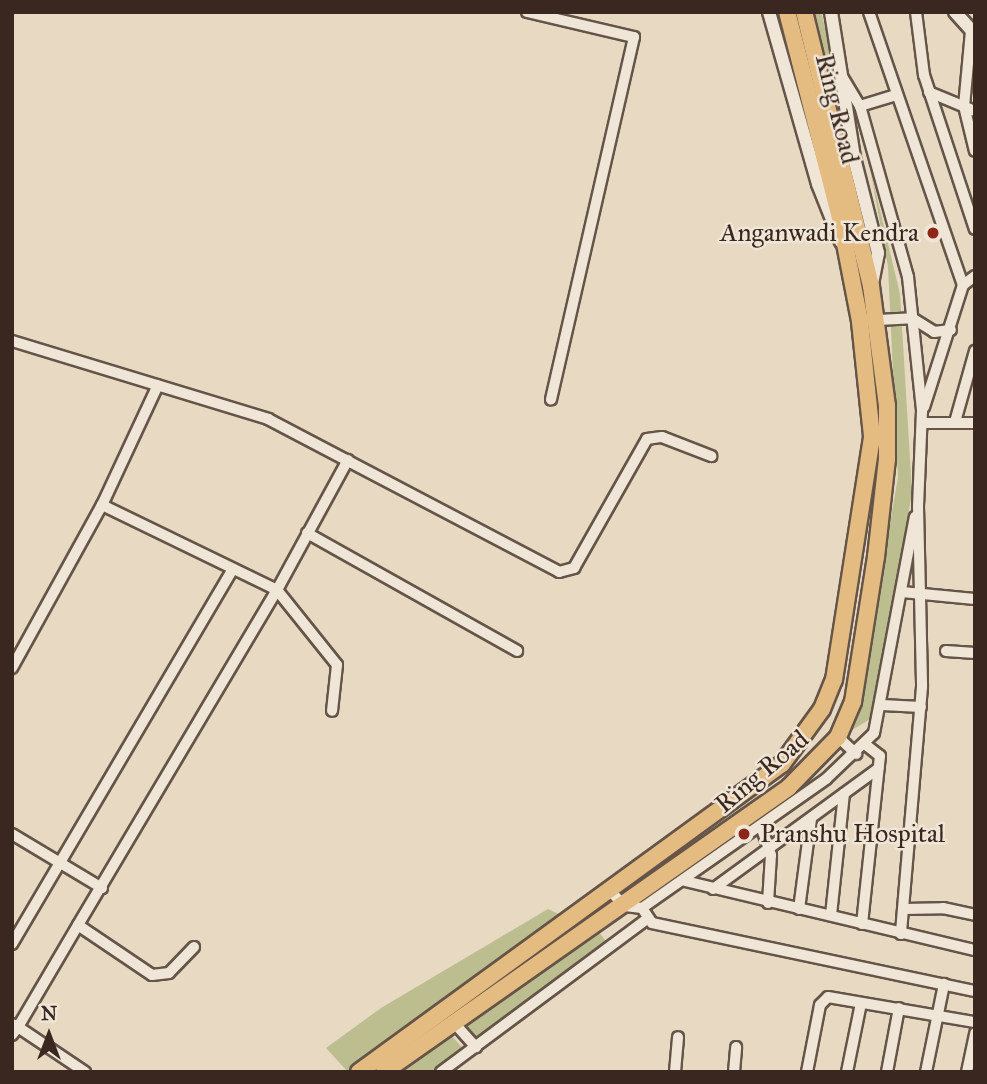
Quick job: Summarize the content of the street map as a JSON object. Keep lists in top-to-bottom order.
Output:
{
  "streets": {
    "main road": ["Ring Road"]
  },
  "places": ["Anganwadi Kendra", "Pranshu Hospital"],
  "north": "top"
}
